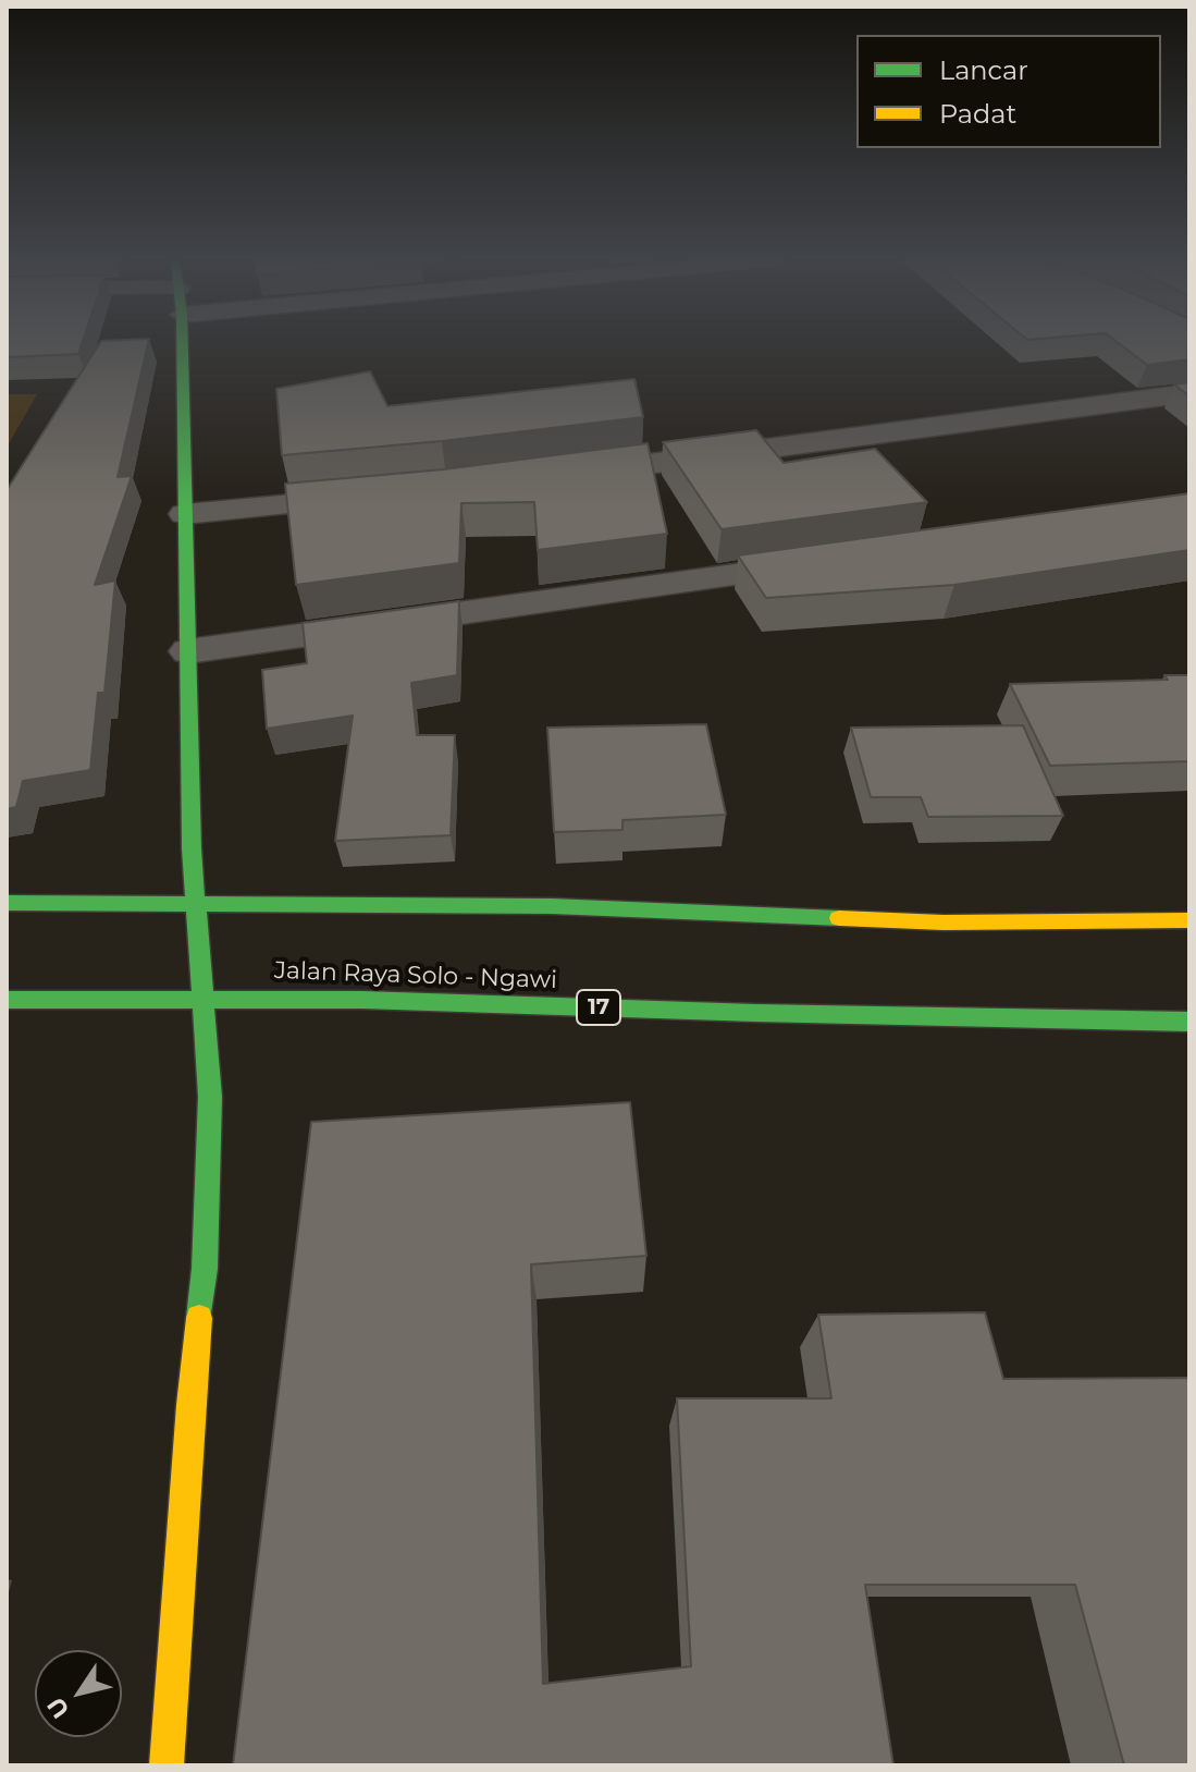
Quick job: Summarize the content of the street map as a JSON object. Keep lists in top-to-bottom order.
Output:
{
  "streets": {
    "main road": ["Jalan Raya Solo - Ngawi", "17"]
  },
  "legend": ["Lancar", "Padat"],
  "north": "bottom left"
}
